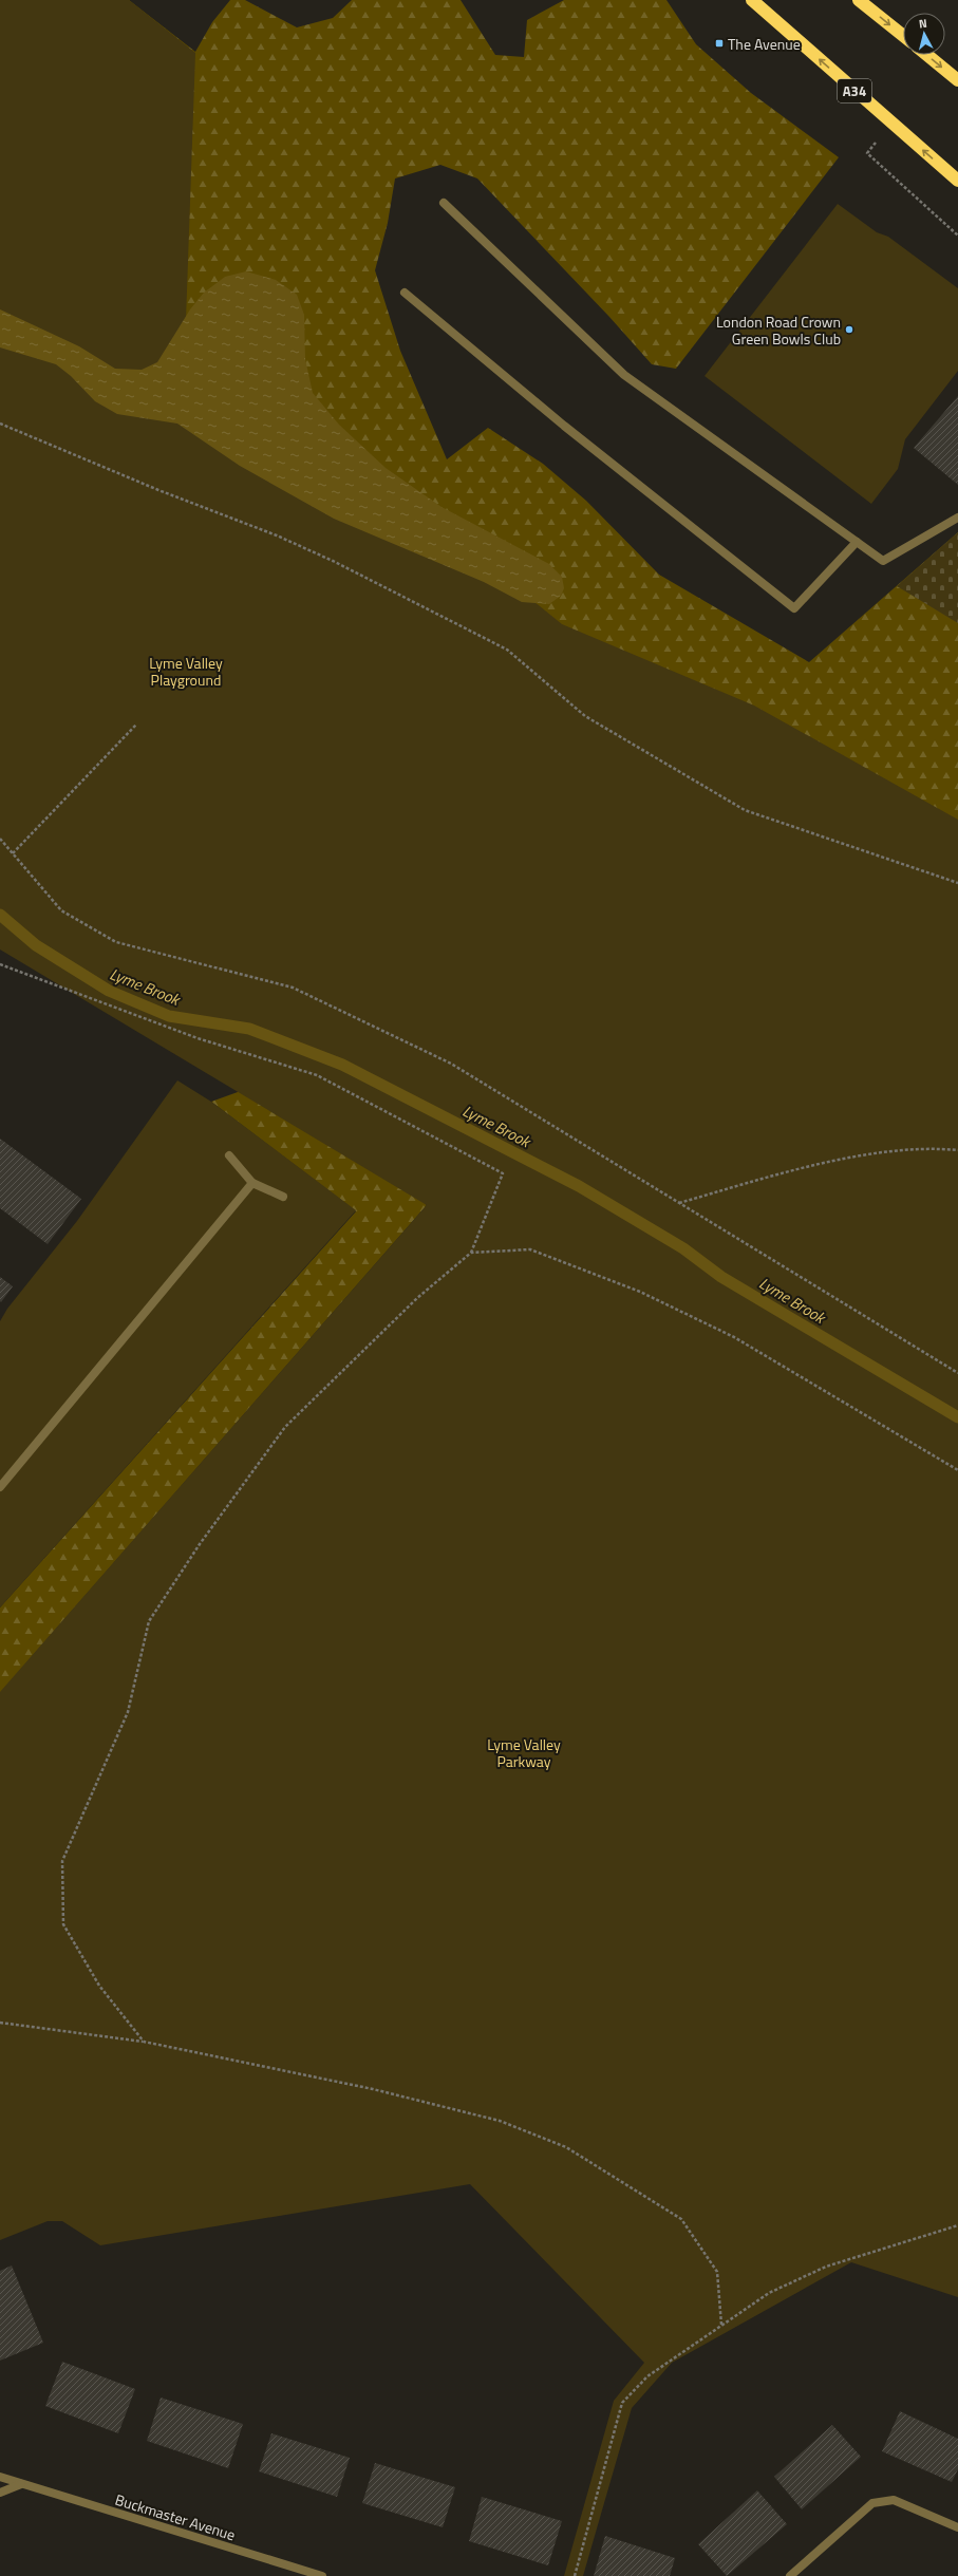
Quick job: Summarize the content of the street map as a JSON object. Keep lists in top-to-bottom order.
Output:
{
  "streets": {
    "highway": ["A34"],
    "street": ["Buckmaster Avenue"]
  },
  "water": ["Lyme Brook"],
  "parks": ["Lyme Valley Playground", "Lyme Valley Parkway"],
  "places": {
    "transit": ["The Avenue"],
    "other": ["London Road Crown Green Bowls Club"]
  },
  "north": "top"
}
